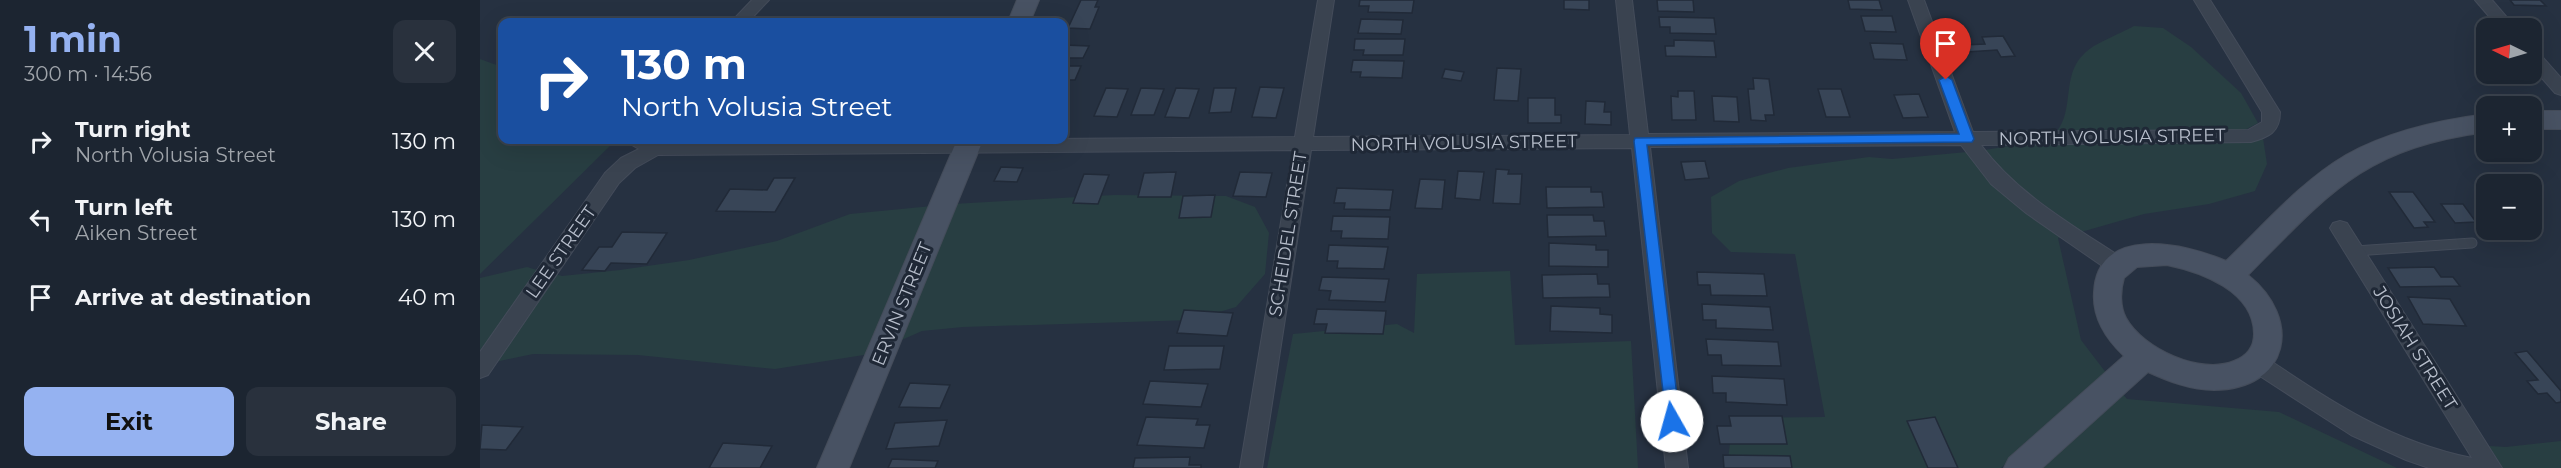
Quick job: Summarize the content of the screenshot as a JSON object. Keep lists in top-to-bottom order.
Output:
{
  "streets": {
    "street": [
      "NORTH VOLUSIA STREET",
      "SCHEIDEL STREET",
      "LEE STREET",
      "ERVIN STREET",
      "JOSIAH STREET"
    ]
  },
  "crossings": [
    ["NORTH VOLUSIA STREET", "SCHEIDEL STREET"]
  ],
  "north": "left",
  "page": {
    "heading": ["1 min", "300 m · 14:56"],
    "map_buttons": ["+", "−"],
    "turn": ["130 m", "North Volusia Street"],
    "list": [
      {
        "name": "Turn right",
        "note": "North Volusia Street",
        "value": "130 m"
      },
      {
        "name": "Turn left",
        "note": "Aiken Street",
        "value": "130 m"
      },
      {
        "name": "Arrive at destination",
        "value": "40 m"
      }
    ],
    "buttons": ["Exit", "Share"]
  }
}
